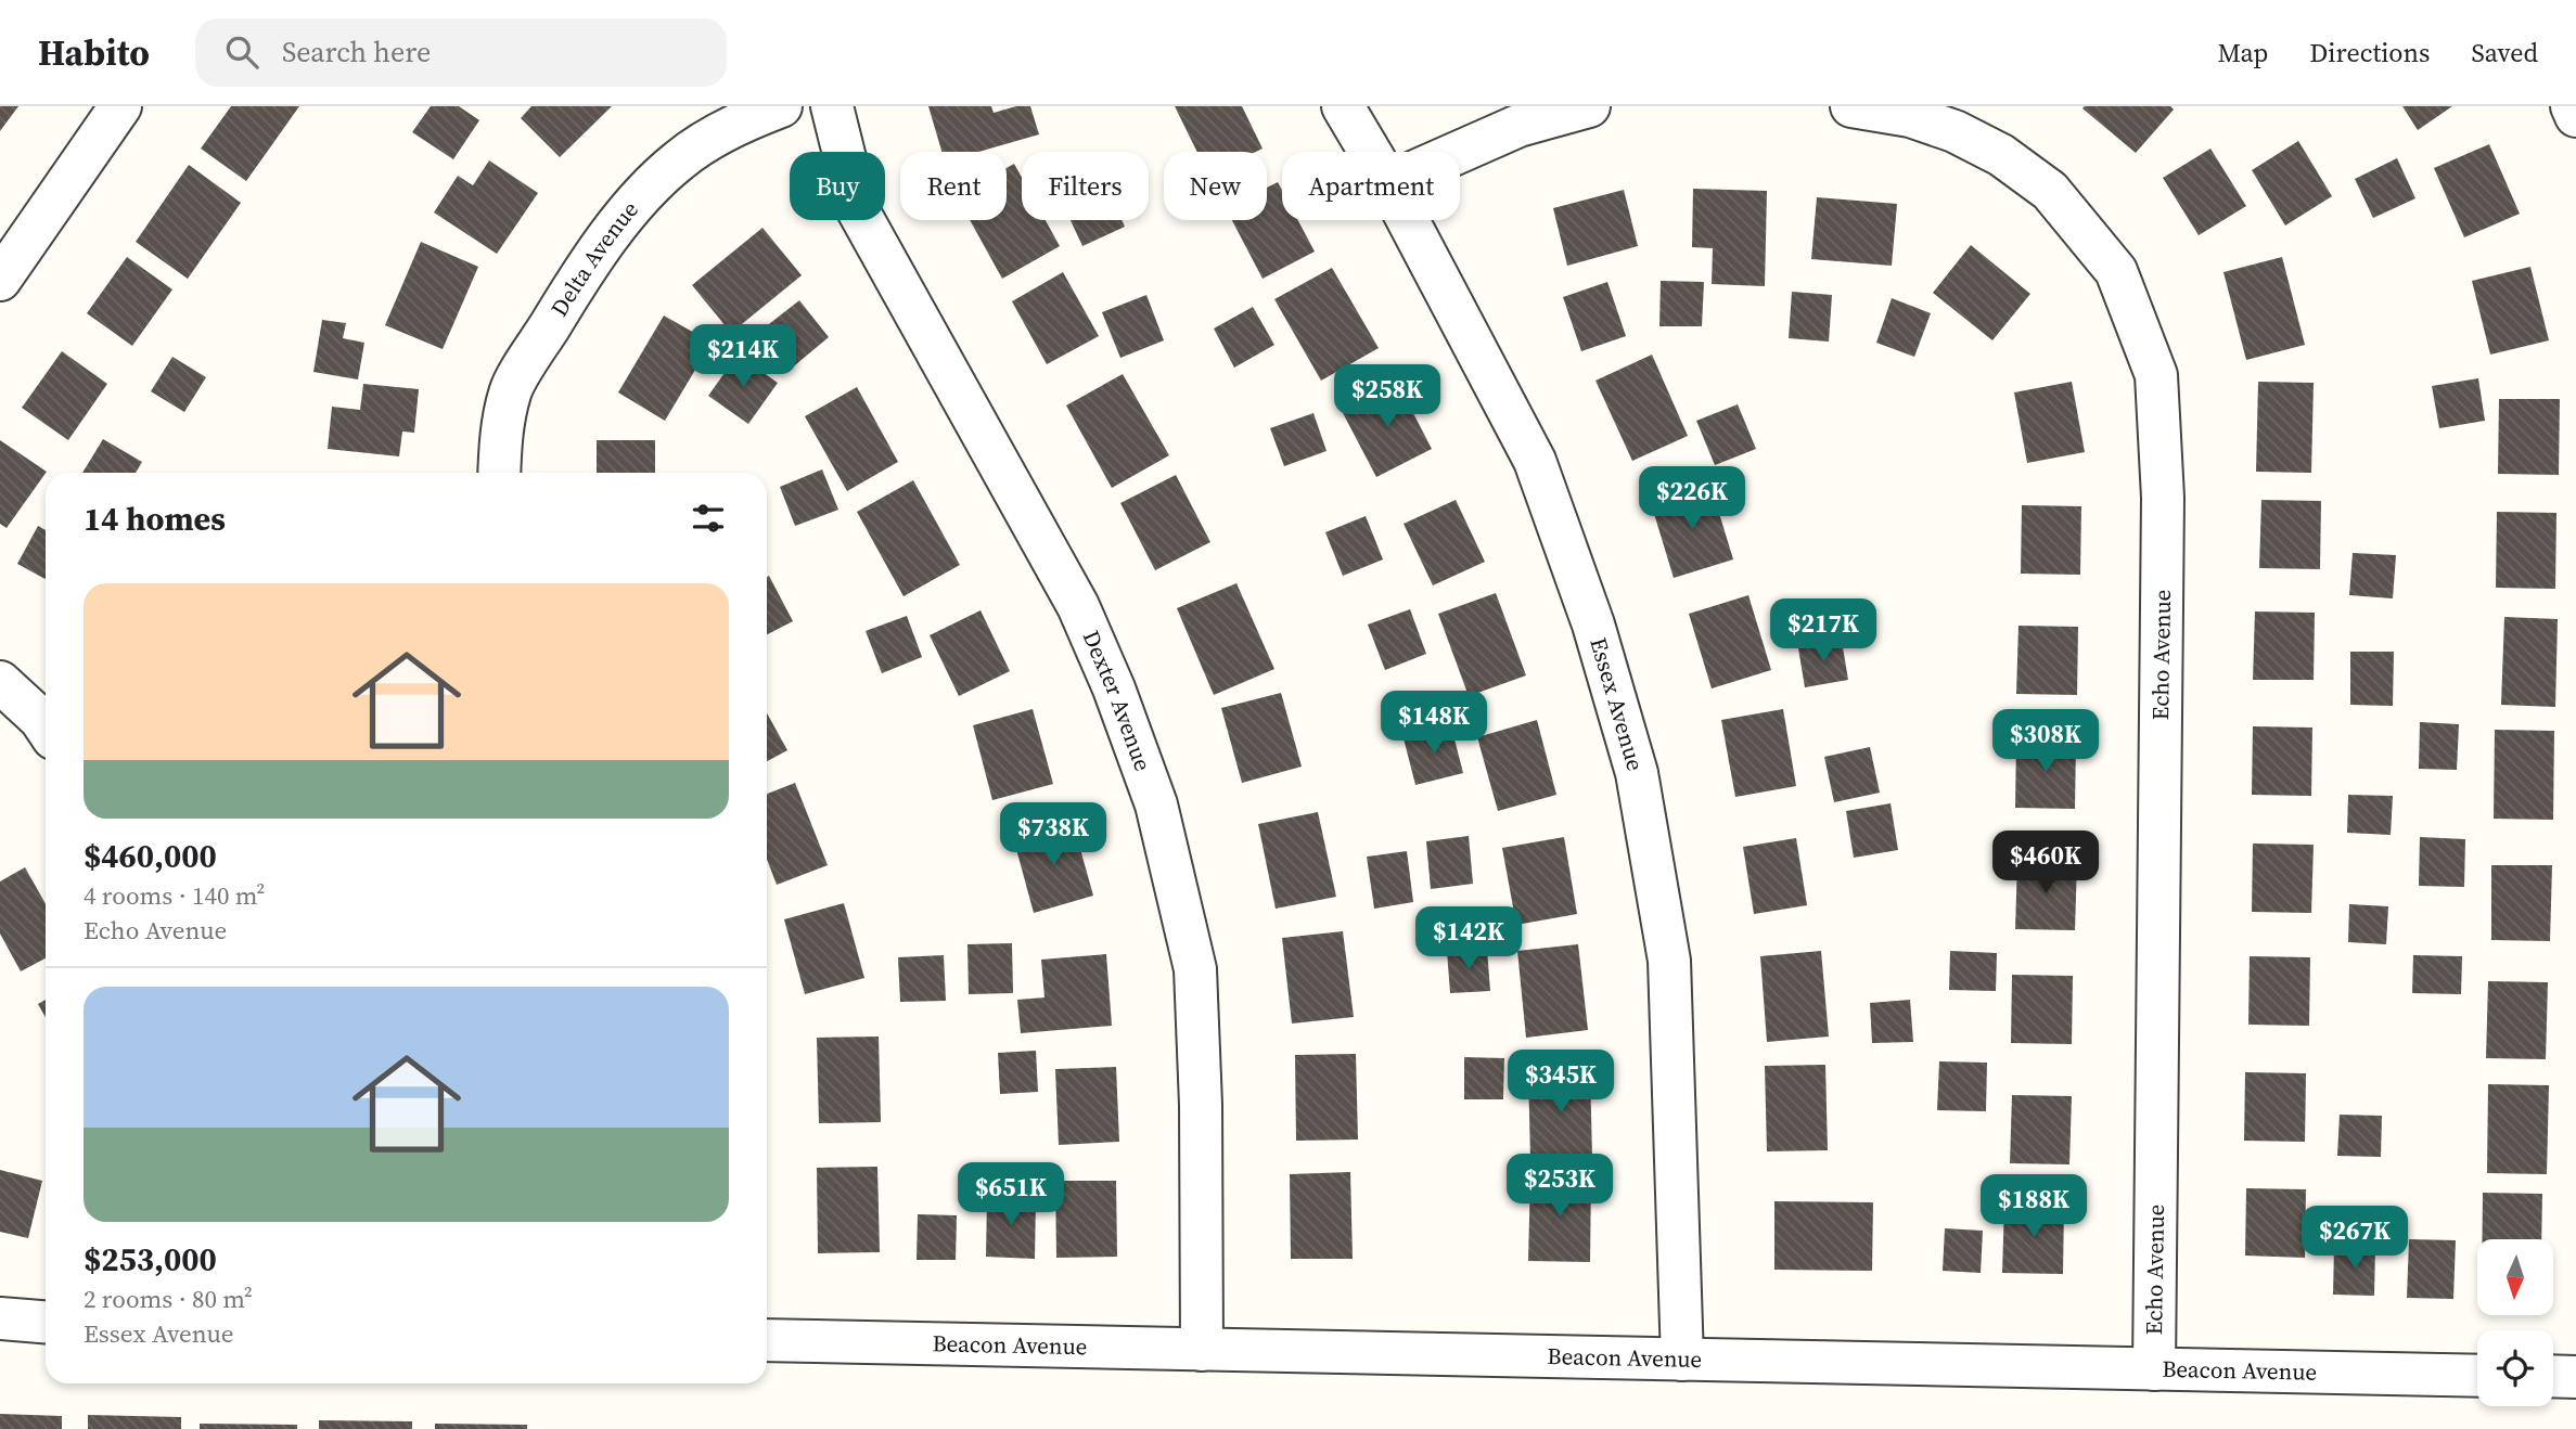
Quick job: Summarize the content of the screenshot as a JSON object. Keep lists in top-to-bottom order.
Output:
{
  "streets": {
    "street": [
      "Delta Avenue",
      "Echo Avenue",
      "Dexter Avenue",
      "Essex Avenue",
      "Beacon Avenue"
    ]
  },
  "crossings": [
    ["Echo Avenue", "Beacon Avenue"],
    ["Dexter Avenue", "Beacon Avenue"],
    ["Essex Avenue", "Beacon Avenue"]
  ],
  "north": "bottom",
  "page": {
    "header": "Habito",
    "search": "Search here",
    "nav": ["Map", "Directions", "Saved"],
    "chip": [
      "Buy",
      "Rent",
      "Filters",
      "New",
      "Apartment"
    ],
    "price": [
      "$214K",
      "$258K",
      "$226K",
      "$217K",
      "$148K",
      "$308K",
      "$738K",
      "$460K",
      "$142K",
      "$345K",
      "$253K",
      "$651K",
      "$188K",
      "$267K"
    ],
    "heading": "14 homes",
    "list": [
      {
        "name": "$460,000",
        "note": "4 rooms · 140 m² · Echo Avenue"
      },
      {
        "name": "$253,000",
        "note": "2 rooms · 80 m² · Essex Avenue"
      }
    ]
  }
}
